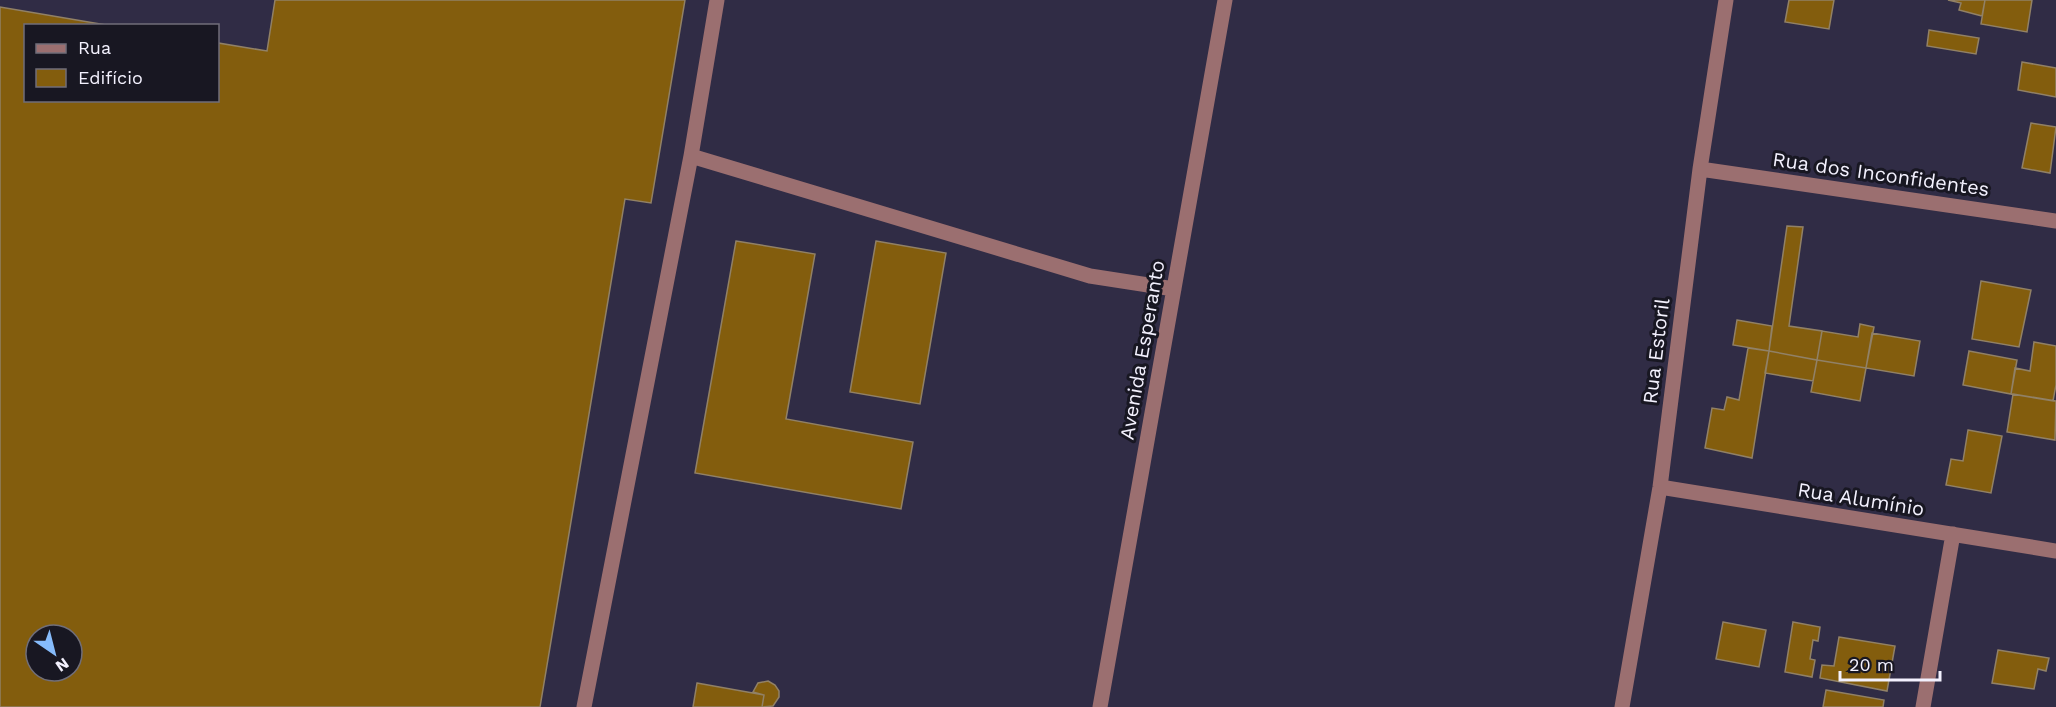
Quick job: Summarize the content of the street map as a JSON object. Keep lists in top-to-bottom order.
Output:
{
  "streets": {
    "street": [
      "Rua dos Inconfidentes",
      "Avenida Esperanto",
      "Rua Estoril",
      "Rua Alumínio"
    ]
  },
  "crossings": [
    ["Rua dos Inconfidentes", "Rua Estoril"],
    ["Rua Estoril", "Rua Alumínio"]
  ],
  "legend": ["Rua", "Edifício"],
  "scale_bar": "20 m",
  "north": "bottom right"
}
